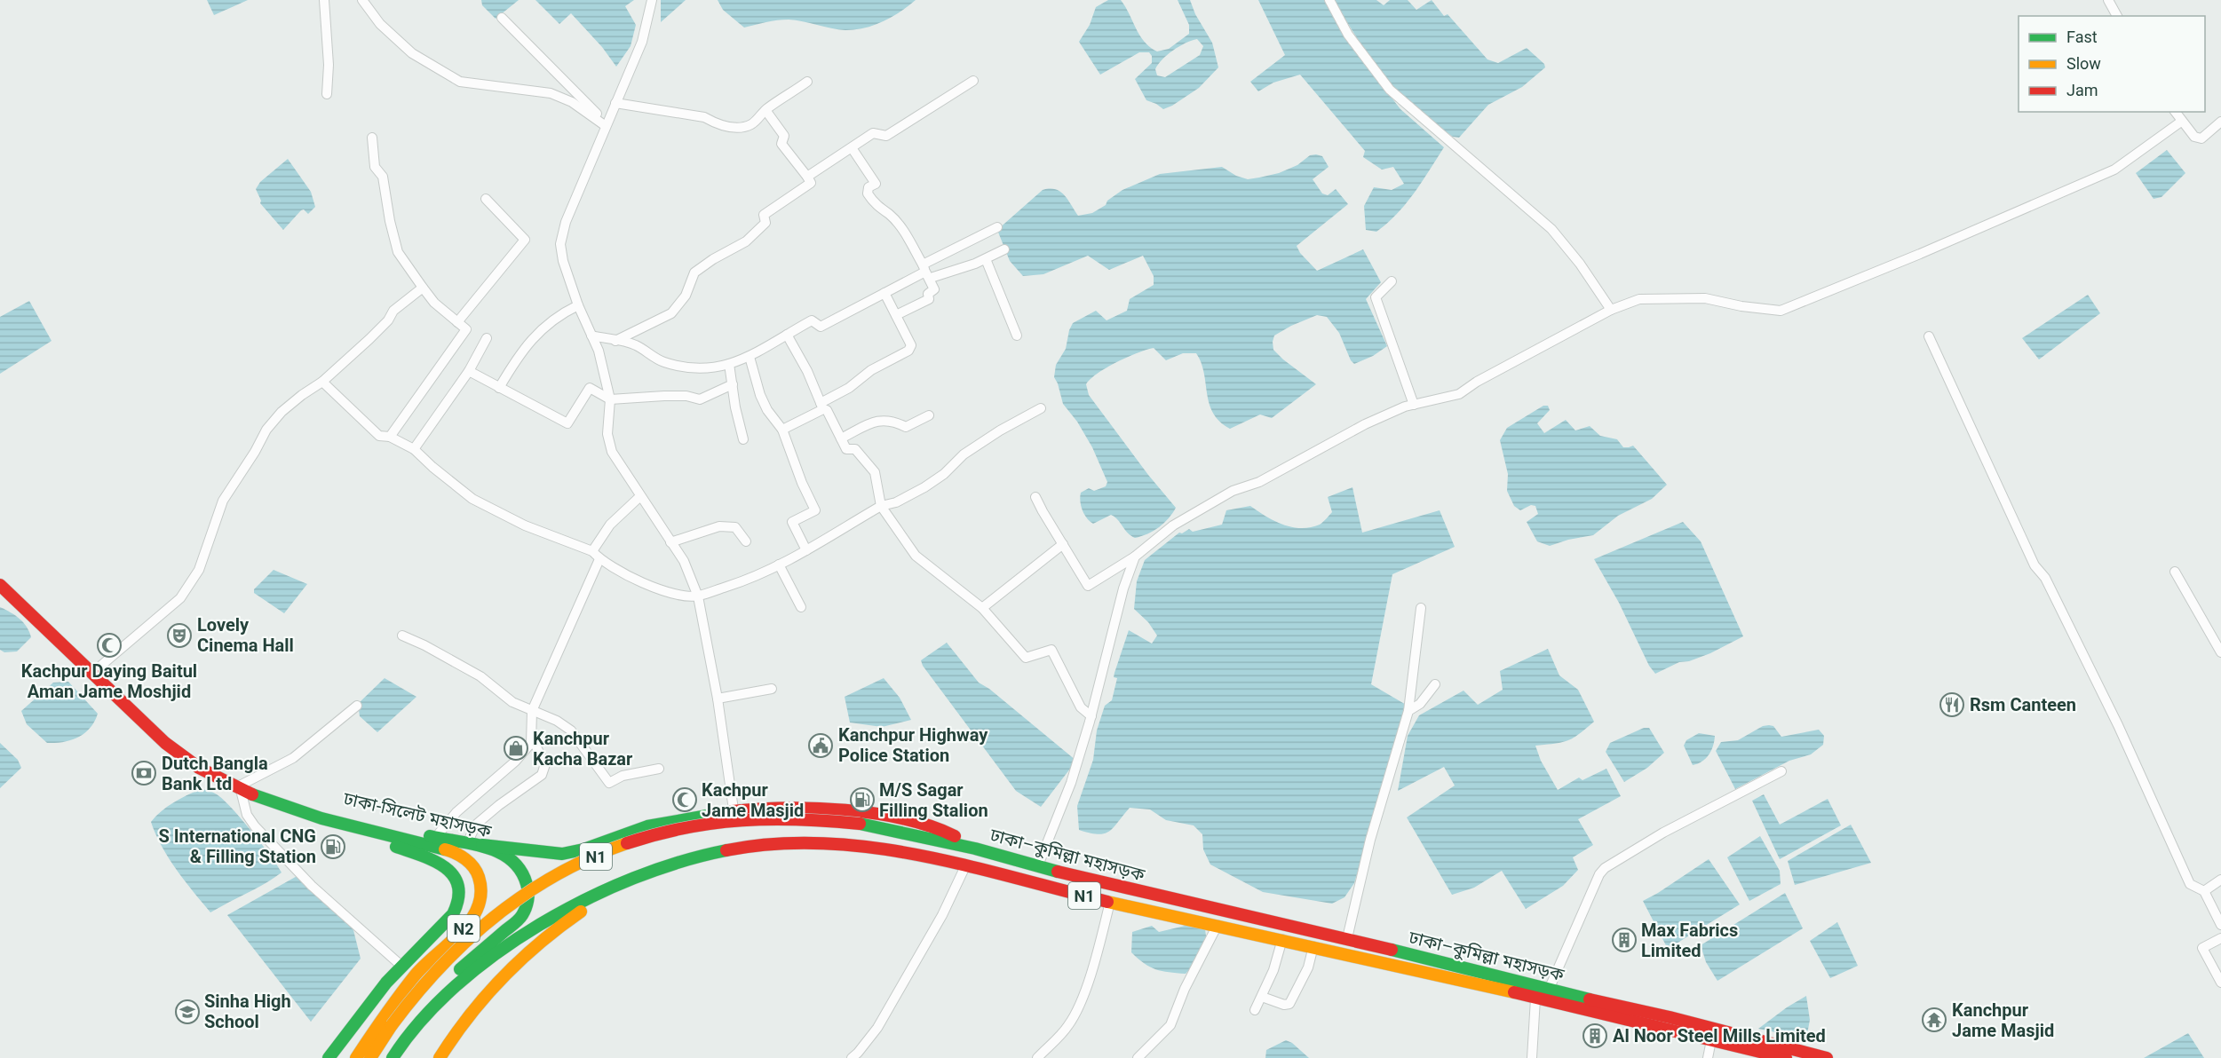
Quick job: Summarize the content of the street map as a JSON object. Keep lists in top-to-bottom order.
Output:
{
  "streets": {
    "highway": [
      "ঢাকা-সিলেট মহাসড়ক",
      "ঢাকা–কুমিল্লা মহাসড়ক",
      "N1",
      "N2"
    ]
  },
  "crossings": [
    ["ঢাকা-সিলেট মহাসড়ক", "ঢাকা–কুমিল্লা মহাসড়ক"],
    ["ঢাকা-সিলেট মহাসড়ক", "N1"],
    ["ঢাকা-সিলেট মহাসড়ক", "N2"],
    ["ঢাকা–কুমিল্লা মহাসড়ক", "N1"]
  ],
  "places": {
    "theatre": ["Lovely Cinema Hall"],
    "mosque": ["Kachpur Daying Baitul Aman Jame Moshjid", "Kachpur Jame Masjid"],
    "restaurant": ["Rsm Canteen"],
    "public building": ["Kanchpur Highway Police Station"],
    "shop": ["Kanchpur Kacha Bazar"],
    "bank": ["Dutch Bangla Bank Ltd"],
    "fuel station": ["M/S Sagar Filling Stalion", "S International CNG & Filling Station"],
    "building": ["Max Fabrics Limited", "Al Noor Steel Mills Limited"],
    "school or university": ["Sinha High School"],
    "temple": ["Kanchpur Jame Masjid"]
  },
  "legend": ["Fast", "Slow", "Jam"]
}
